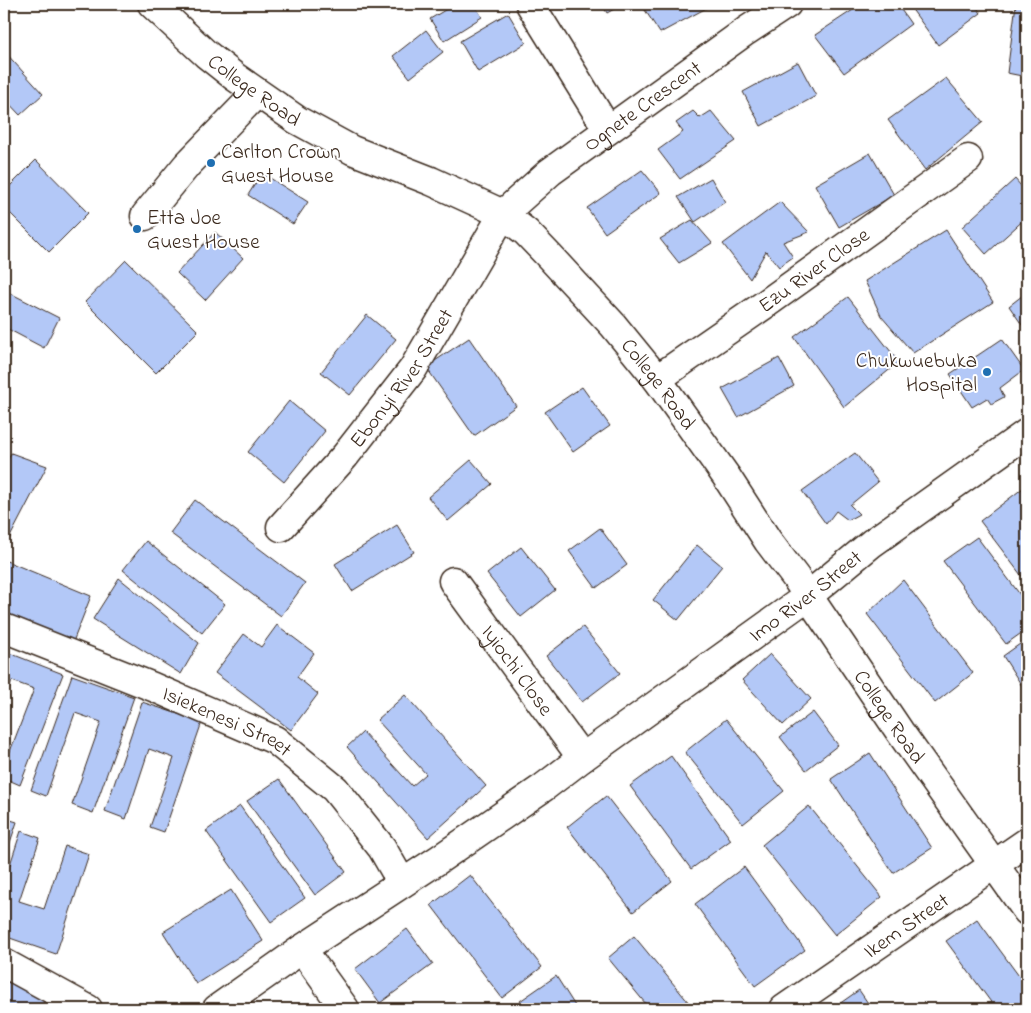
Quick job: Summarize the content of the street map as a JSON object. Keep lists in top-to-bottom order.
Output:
{
  "streets": {
    "street": [
      "College Road",
      "Ognete Crescent",
      "Ezu River Close",
      "Ebonyi River Street",
      "Imo River Street",
      "Iyiochi Close",
      "Isiekenesi Street",
      "Ikem Street"
    ]
  },
  "crossings": [
    ["College Road", "Ognete Crescent"],
    ["College Road", "Ezu River Close"],
    ["College Road", "Ebonyi River Street"],
    ["College Road", "Imo River Street"],
    ["College Road", "Ikem Street"],
    ["Ognete Crescent", "Ebonyi River Street"],
    ["Imo River Street", "Iyiochi Close"],
    ["Imo River Street", "Isiekenesi Street"]
  ],
  "places": ["Carlton Crown Guest House", "Etta Joe Guest House", "Chukwuebuka Hospital"]
}
